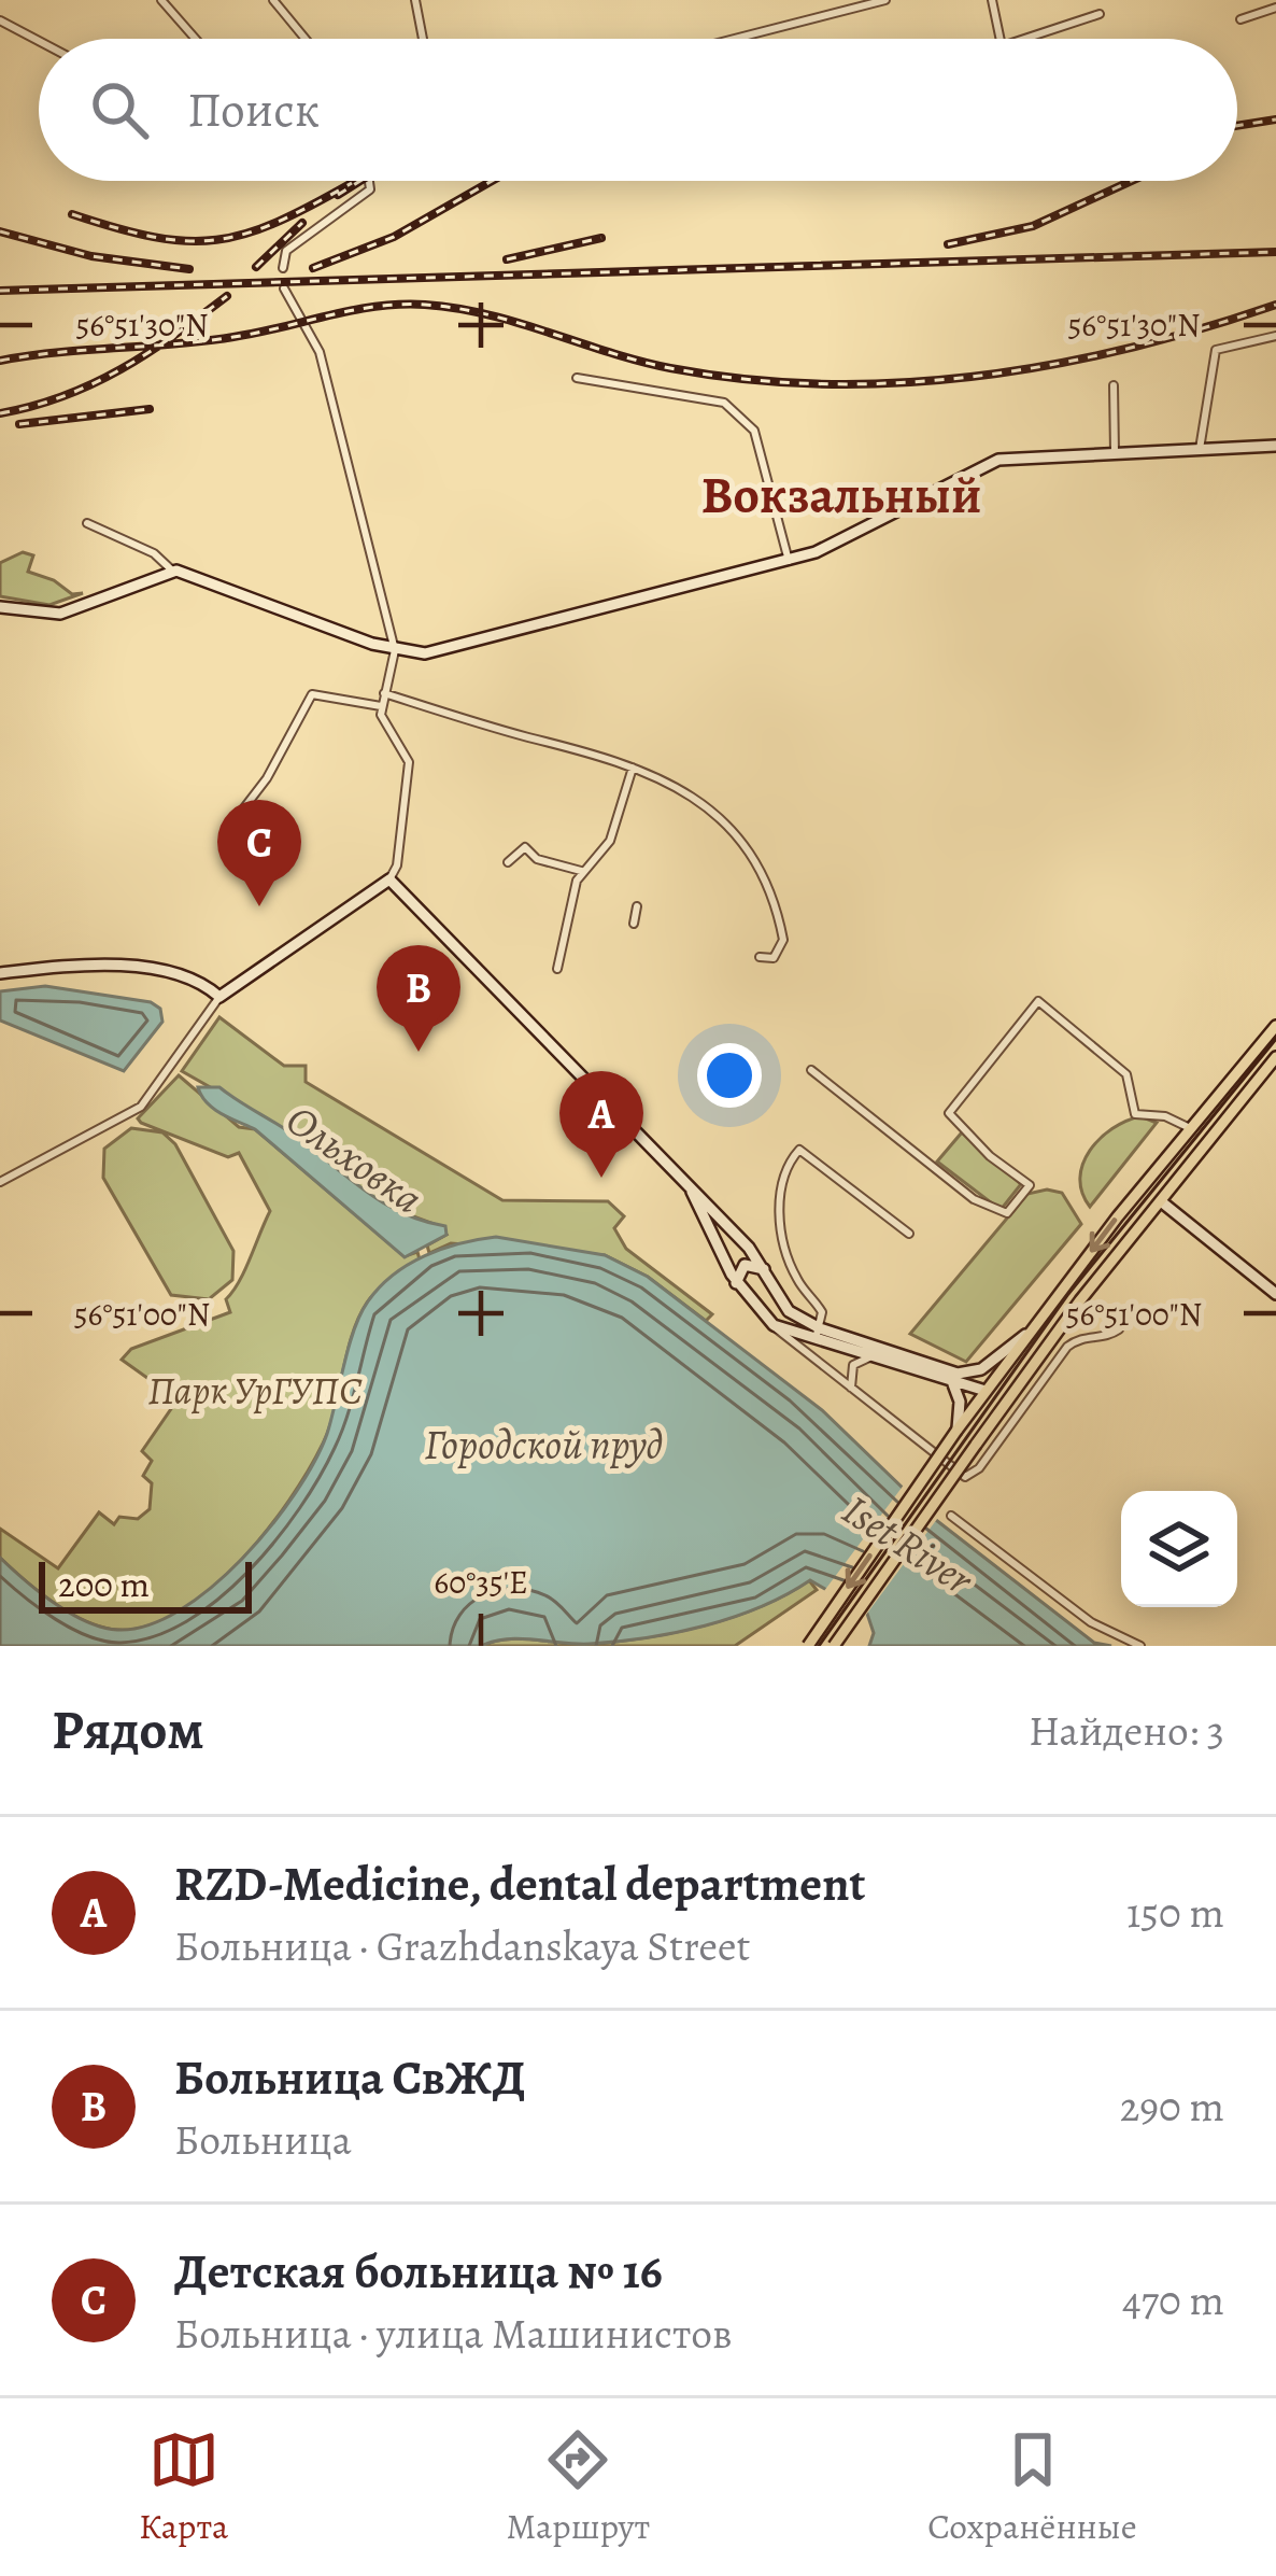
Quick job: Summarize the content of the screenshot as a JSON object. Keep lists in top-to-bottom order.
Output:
{
  "districts": ["Вокзальный"],
  "water": ["Ольховка", "Городской пруд", "Iset River"],
  "parks": ["Парк УрГУПС"],
  "scale_bar": "200 m",
  "page": {
    "search": "Поиск",
    "pins": ["C", "B", "A"],
    "scale": "200 m",
    "heading": ["Рядом", "Найдено: 3"],
    "list": [
      {
        "mark": "A",
        "name": "RZD-Medicine, dental department",
        "note": "Больница · Grazhdanskaya Street",
        "value": "150 m"
      },
      {
        "mark": "B",
        "name": "Больница СвЖД",
        "note": "Больница",
        "value": "290 m"
      },
      {
        "mark": "C",
        "name": "Детская больница № 16",
        "note": "Больница · улица Машинистов",
        "value": "470 m"
      }
    ],
    "nav": ["Карта", "Маршрут", "Сохранённые"]
  },
  "coordinates": ["56°51'30\"N", "56°51'00\"N", "60°35'E"]
}
